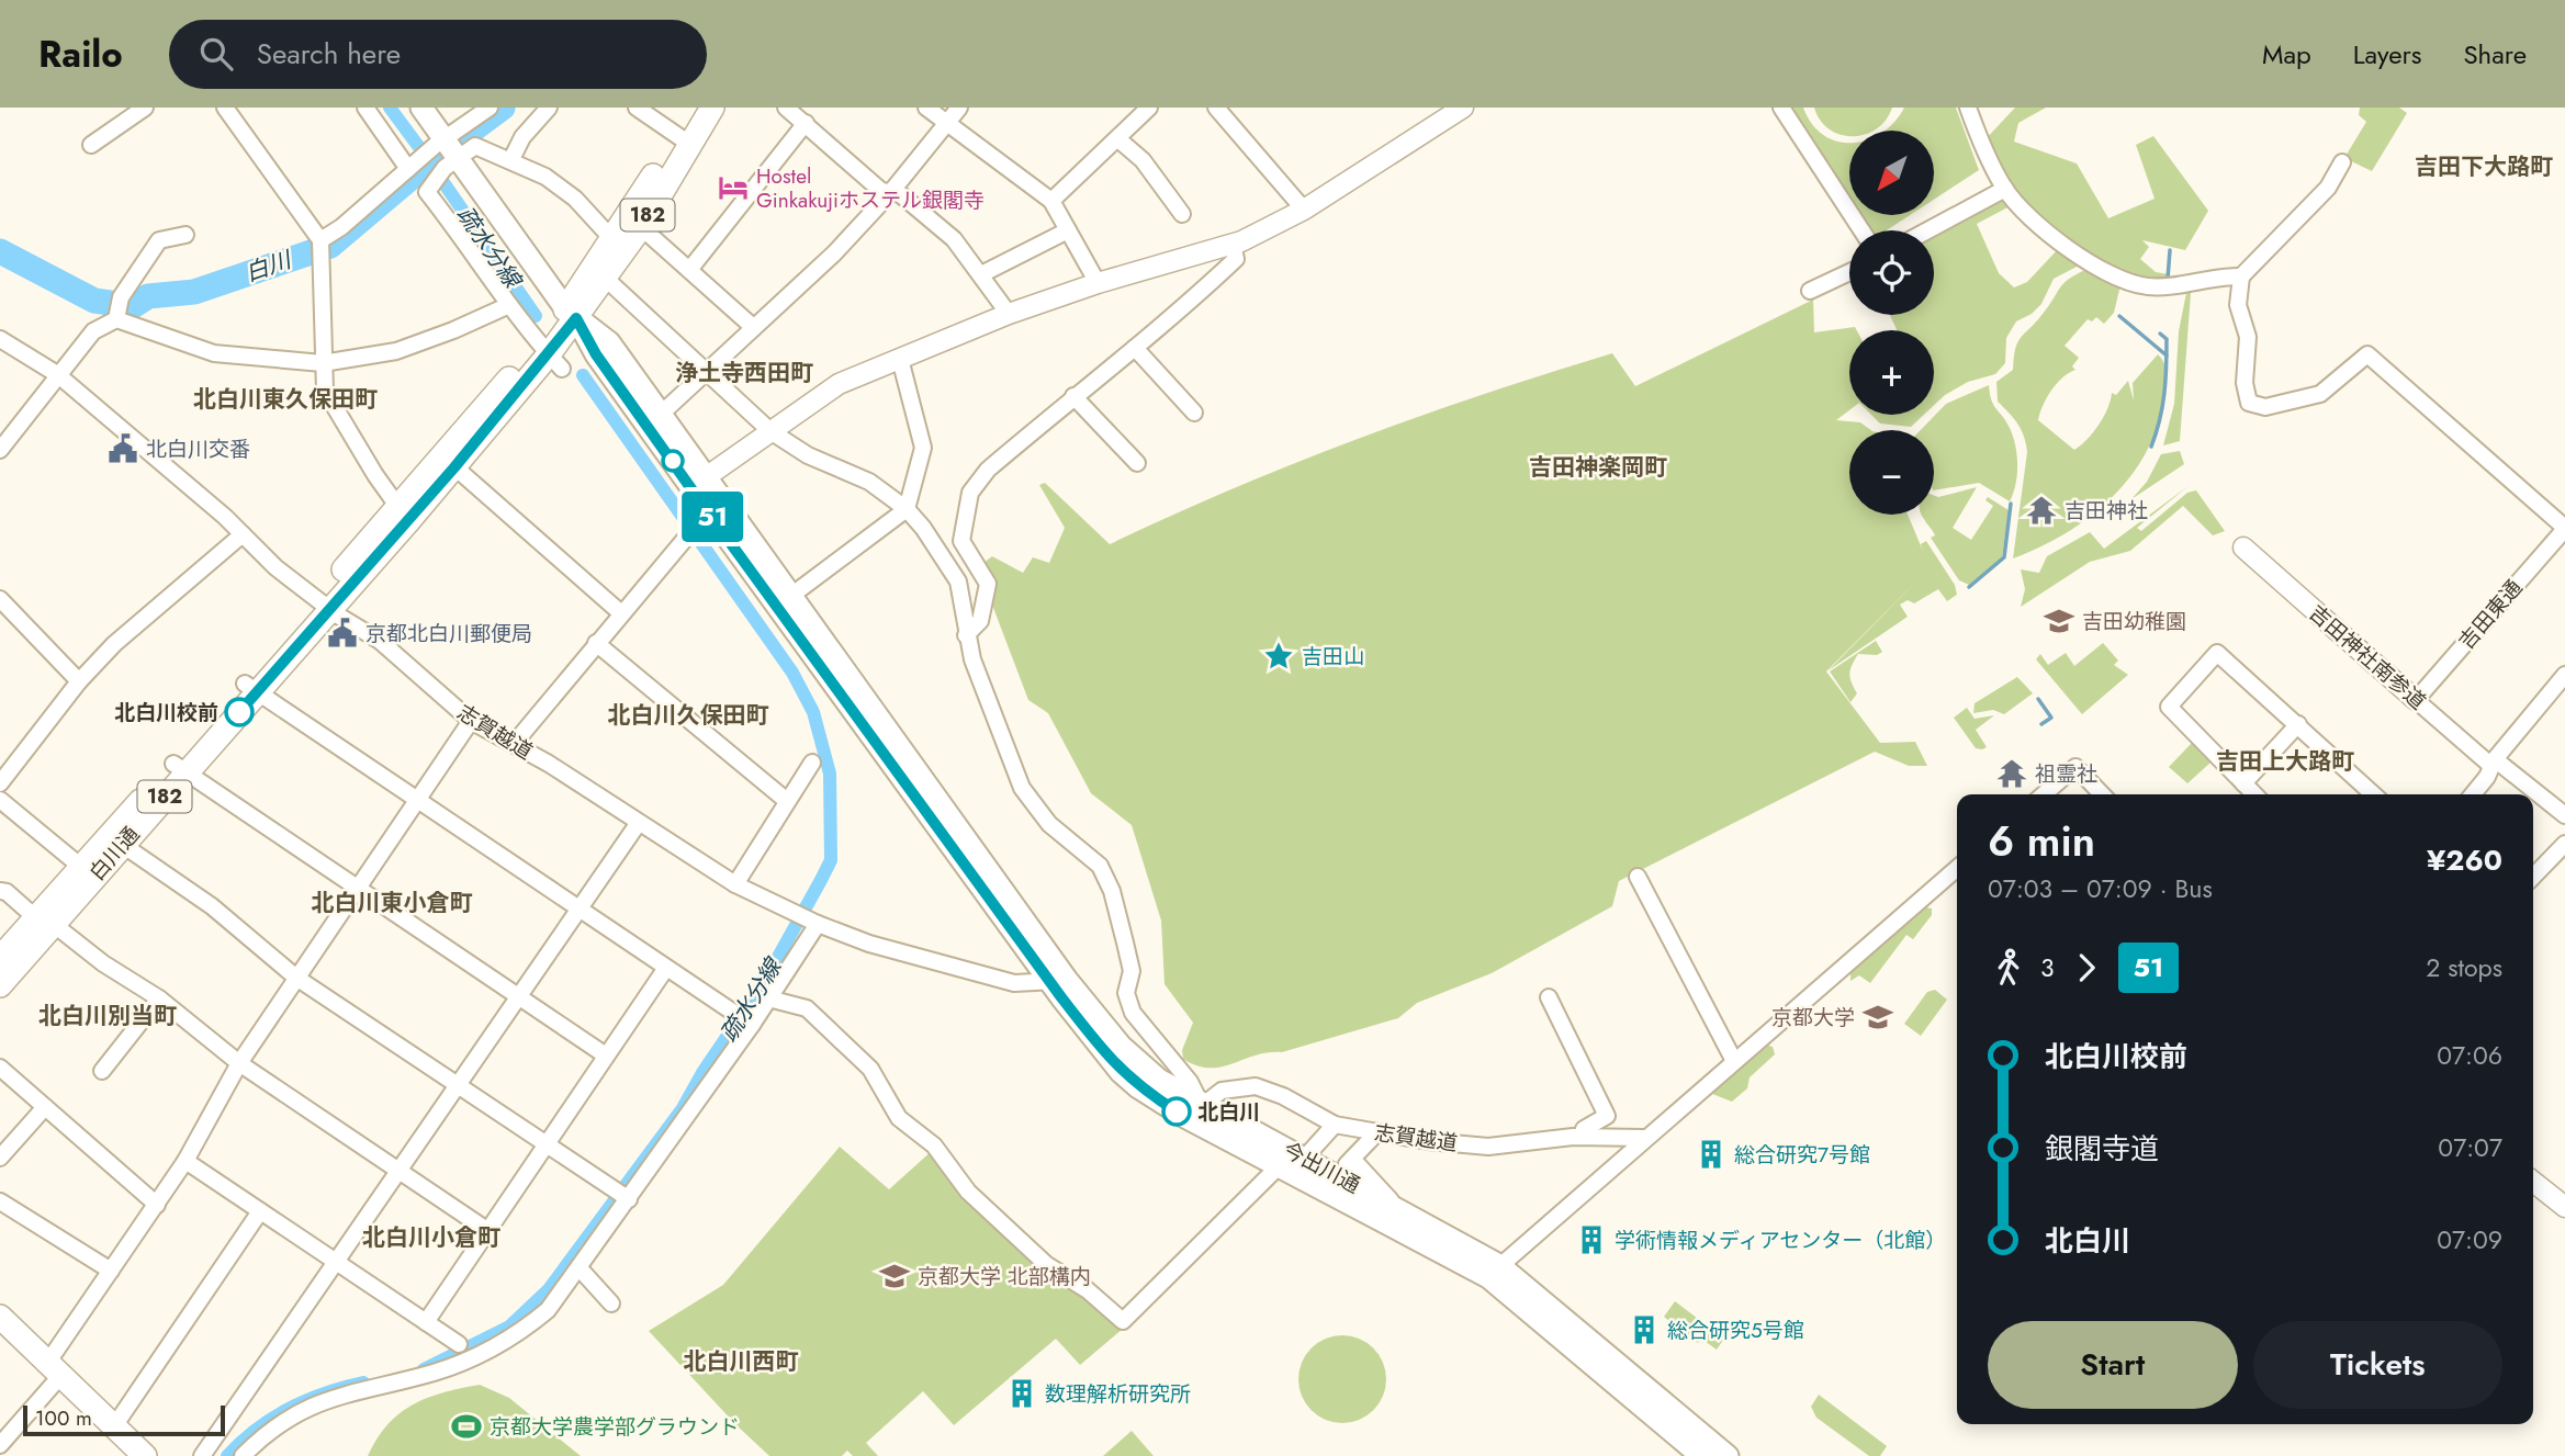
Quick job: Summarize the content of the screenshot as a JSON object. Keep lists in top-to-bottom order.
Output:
{
  "streets": {
    "main road": ["182", "白川通", "今出川通"],
    "street": ["吉田東通", "吉田神社南参道", "志賀越道"]
  },
  "crossings": [
    ["吉田東通", "吉田神社南参道"],
    ["志賀越道", "白川通"],
    ["志賀越道", "今出川通"],
    ["白川通", "今出川通"]
  ],
  "districts": [
    "吉田下大路町",
    "浄土寺西田町",
    "北白川東久保田町",
    "吉田神楽岡町",
    "北白川久保田町",
    "吉田上大路町",
    "北白川東小倉町",
    "北白川別当町",
    "北白川小倉町",
    "北白川西町"
  ],
  "water": ["疏水分線", "白川"],
  "places": {
    "hotel": ["Hostel Ginkakujiホステル銀閣寺"],
    "public building": ["北白川交番", "京都北白川郵便局"],
    "temple": ["吉田神社", "祖霊社"],
    "school or university": ["吉田幼稚園", "京都大学", "京都大学 北部構内"],
    "place": ["吉田山"],
    "other": ["北白川校前", "北白川"],
    "building": [
      "総合研究7号館",
      "学術情報メディアセンター（北館）",
      "総合研究5号館",
      "数理解析研究所"
    ],
    "sports": ["京都大学農学部グラウンド"]
  },
  "lines": ["bus line 51"],
  "scale_bar": "100 m",
  "north": "bottom left",
  "page": {
    "header": "Railo",
    "search": "Search here",
    "nav": ["Map", "Layers", "Share"],
    "on_map": "51",
    "map_buttons": ["+", "−"],
    "heading": ["6 min", "07:03 – 07:09 · Bus", "¥260"],
    "legs": ["3", "51", "2 stops"],
    "list": [
      {
        "name": "北白川校前",
        "value": "07:06"
      },
      {
        "name": "銀閣寺道",
        "value": "07:07"
      },
      {
        "name": "北白川",
        "value": "07:09"
      }
    ],
    "buttons": ["Start", "Tickets"],
    "scale": "100 m"
  }
}
